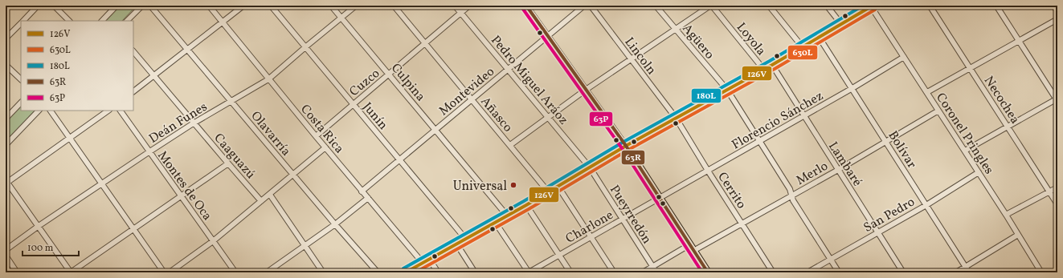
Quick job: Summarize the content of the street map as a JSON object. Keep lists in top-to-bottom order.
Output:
{
  "streets": {
    "street": [
      "Loyola",
      "Agüero",
      "Lincoln",
      "Pedro Miguel Aráoz",
      "Cuzco",
      "Culpina",
      "Montevideo",
      "Necochea",
      "Añasco",
      "Junín",
      "Florencio Sánchez",
      "Deán Funes",
      "Costa Rica",
      "Olavarría",
      "Coronel Pringles",
      "Bolívar",
      "Caaguazú",
      "Lambaré",
      "Merlo",
      "Montes de Oca",
      "Cerrito",
      "Pueyrredón",
      "San Pedro",
      "Charlone"
    ]
  },
  "crossings": [
    ["Agüero", "Florencio Sánchez"],
    ["Agüero", "Merlo"],
    ["Agüero", "San Pedro"],
    ["Lincoln", "Cerrito"],
    ["Pedro Miguel Aráoz", "Cuzco"],
    ["Pedro Miguel Aráoz", "Montevideo"],
    ["Pedro Miguel Aráoz", "Pueyrredón"],
    ["Cuzco", "Culpina"],
    ["Cuzco", "Añasco"],
    ["Cuzco", "Junín"],
    ["Cuzco", "Costa Rica"],
    ["Culpina", "Montevideo"],
    ["Culpina", "Deán Funes"],
    ["Montevideo", "Añasco"],
    ["Montevideo", "Junín"],
    ["Montevideo", "Costa Rica"],
    ["Junín", "Deán Funes"],
    ["Florencio Sánchez", "Coronel Pringles"],
    ["Florencio Sánchez", "Bolívar"],
    ["Florencio Sánchez", "Lambaré"],
    ["Florencio Sánchez", "Cerrito"],
    ["Florencio Sánchez", "Charlone"],
    ["Deán Funes", "Costa Rica"],
    ["Deán Funes", "Olavarría"],
    ["Deán Funes", "Caaguazú"],
    ["Deán Funes", "Montes de Oca"],
    ["Coronel Pringles", "Merlo"],
    ["Coronel Pringles", "San Pedro"],
    ["Bolívar", "Merlo"],
    ["Bolívar", "San Pedro"],
    ["Lambaré", "Merlo"],
    ["Lambaré", "San Pedro"],
    ["Merlo", "Cerrito"],
    ["Merlo", "Pueyrredón"],
    ["Pueyrredón", "Charlone"]
  ],
  "places": ["Universal"],
  "lines": [
    "transit line 126V",
    "transit line 180L",
    "transit line 63R",
    "transit line 63P",
    "transit line 630L"
  ],
  "legend": [
    "126V",
    "630L",
    "180L",
    "63R",
    "63P"
  ],
  "scale_bar": "100 m"
}
